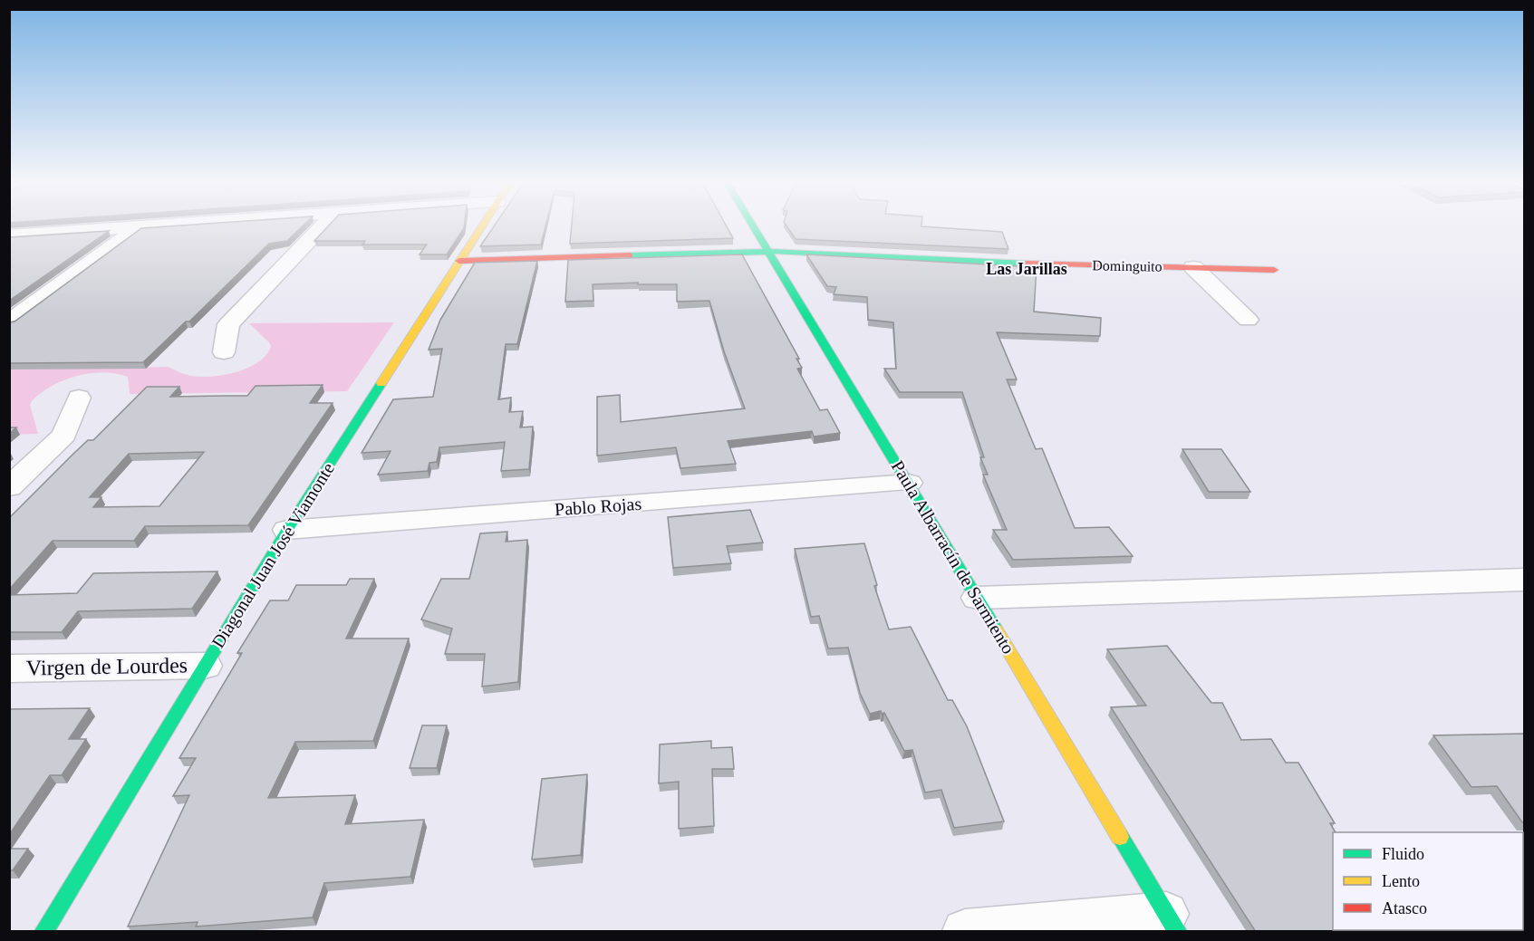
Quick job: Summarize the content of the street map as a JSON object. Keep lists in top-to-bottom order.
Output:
{
  "streets": {
    "street": [
      "Dominguito",
      "Pablo Rojas",
      "Diagonal Juan José Viamonte",
      "Paula Albarracín de Sarmiento",
      "Virgen de Lourdes"
    ]
  },
  "crossings": [
    ["Dominguito", "Diagonal Juan José Viamonte"],
    ["Dominguito", "Paula Albarracín de Sarmiento"],
    ["Pablo Rojas", "Diagonal Juan José Viamonte"],
    ["Pablo Rojas", "Paula Albarracín de Sarmiento"],
    ["Diagonal Juan José Viamonte", "Virgen de Lourdes"]
  ],
  "districts": ["Las Jarillas"],
  "legend": ["Fluido", "Lento", "Atasco"]
}
